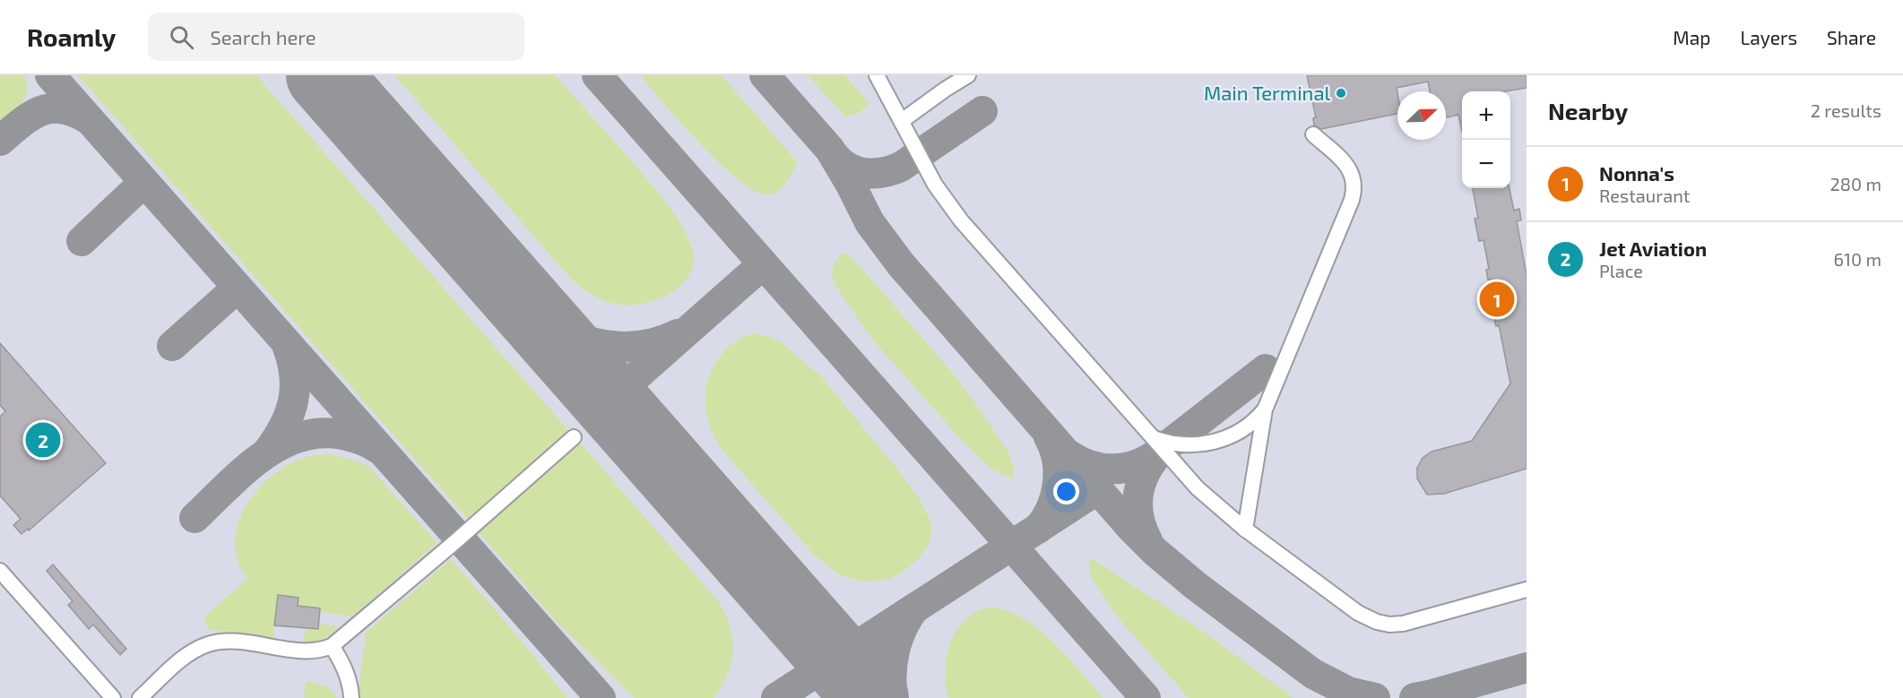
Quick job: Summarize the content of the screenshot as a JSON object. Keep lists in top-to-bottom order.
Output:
{
  "places": ["Main Terminal"],
  "north": "top right",
  "page": {
    "header": "Roamly",
    "search": "Search here",
    "nav": ["Map", "Layers", "Share"],
    "heading": ["Nearby", "2 results"],
    "map_buttons": ["+", "−"],
    "list": [
      {
        "mark": "1",
        "name": "Nonna's",
        "note": "Restaurant",
        "value": "280 m"
      },
      {
        "mark": "2",
        "name": "Jet Aviation",
        "note": "Place",
        "value": "610 m"
      }
    ],
    "pins": ["1", "2"]
  }
}
